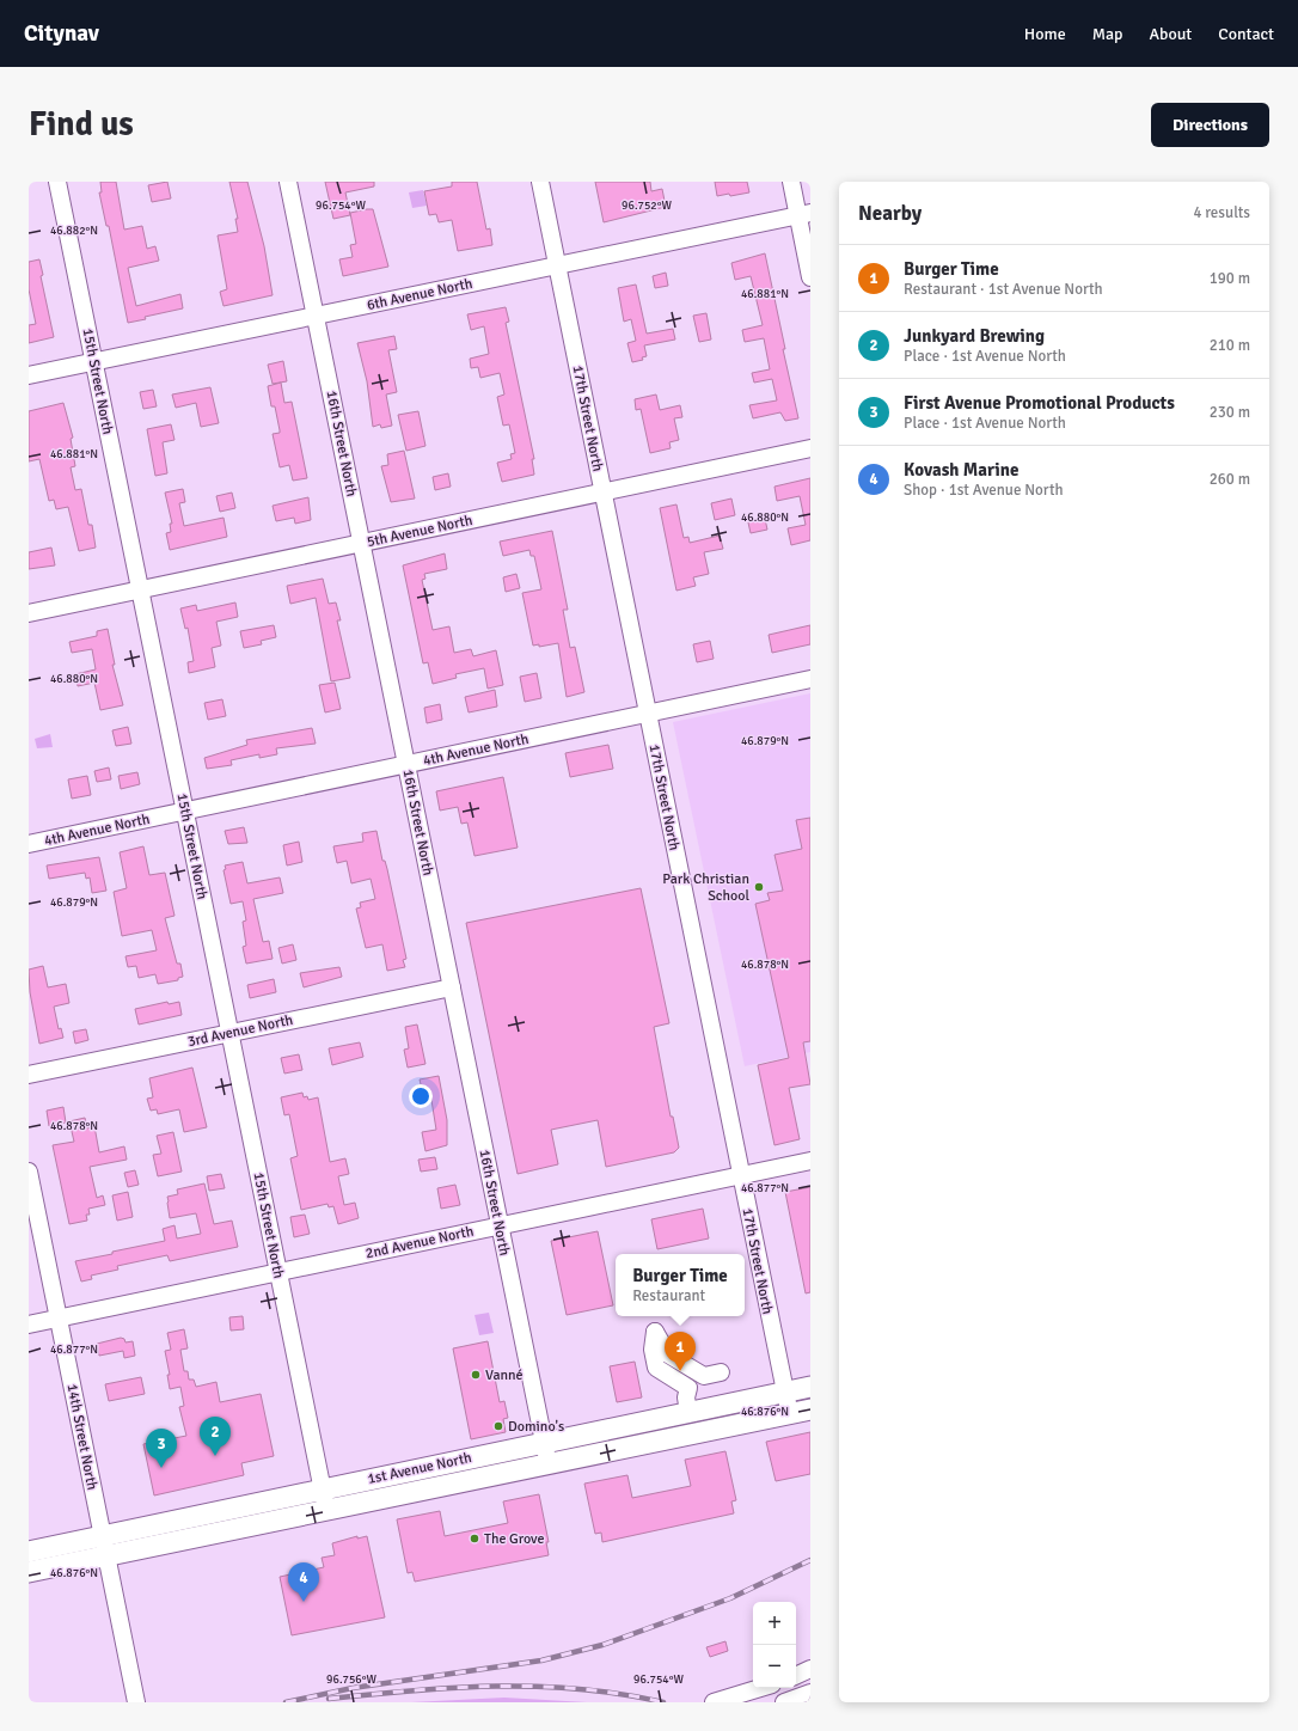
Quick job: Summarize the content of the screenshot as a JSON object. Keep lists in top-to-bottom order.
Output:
{
  "streets": {
    "main road": ["1st Avenue North"],
    "street": [
      "6th Avenue North",
      "15th Street North",
      "17th Street North",
      "16th Street North",
      "5th Avenue North",
      "4th Avenue North",
      "3rd Avenue North",
      "2nd Avenue North",
      "14th Street North"
    ]
  },
  "crossings": [
    ["6th Avenue North", "15th Street North"],
    ["6th Avenue North", "17th Street North"],
    ["6th Avenue North", "16th Street North"],
    ["15th Street North", "5th Avenue North"],
    ["15th Street North", "4th Avenue North"],
    ["15th Street North", "3rd Avenue North"],
    ["15th Street North", "2nd Avenue North"],
    ["15th Street North", "1st Avenue North"],
    ["17th Street North", "5th Avenue North"],
    ["17th Street North", "4th Avenue North"],
    ["17th Street North", "2nd Avenue North"],
    ["17th Street North", "1st Avenue North"],
    ["16th Street North", "5th Avenue North"],
    ["16th Street North", "4th Avenue North"],
    ["16th Street North", "3rd Avenue North"],
    ["16th Street North", "2nd Avenue North"],
    ["16th Street North", "1st Avenue North"],
    ["2nd Avenue North", "14th Street North"],
    ["14th Street North", "1st Avenue North"]
  ],
  "places": [
    "Park Christian School",
    "Vanné",
    "Domino's",
    "The Grove"
  ],
  "page": {
    "header": "Citynav",
    "nav": [
      "Home",
      "Map",
      "About",
      "Contact"
    ],
    "buttons": "Directions",
    "title": "Find us",
    "heading": ["Nearby", "4 results"],
    "list": [
      {
        "mark": "1",
        "name": "Burger Time",
        "note": "Restaurant · 1st Avenue North",
        "value": "190 m"
      },
      {
        "mark": "2",
        "name": "Junkyard Brewing",
        "note": "Place · 1st Avenue North",
        "value": "210 m"
      },
      {
        "mark": "3",
        "name": "First Avenue Promotional Products",
        "note": "Place · 1st Avenue North",
        "value": "230 m"
      },
      {
        "mark": "4",
        "name": "Kovash Marine",
        "note": "Shop · 1st Avenue North",
        "value": "260 m"
      }
    ],
    "popup": ["Burger Time", "Restaurant"],
    "pins": [
      "1",
      "2",
      "3",
      "4"
    ],
    "map_buttons": ["+", "−"]
  },
  "coordinates": [
    "96.754°W",
    "96.752°W",
    "46.882°N",
    "46.881°N",
    "46.880°N",
    "46.879°N",
    "46.878°N",
    "46.877°N",
    "46.876°N",
    "96.756°W"
  ]
}
